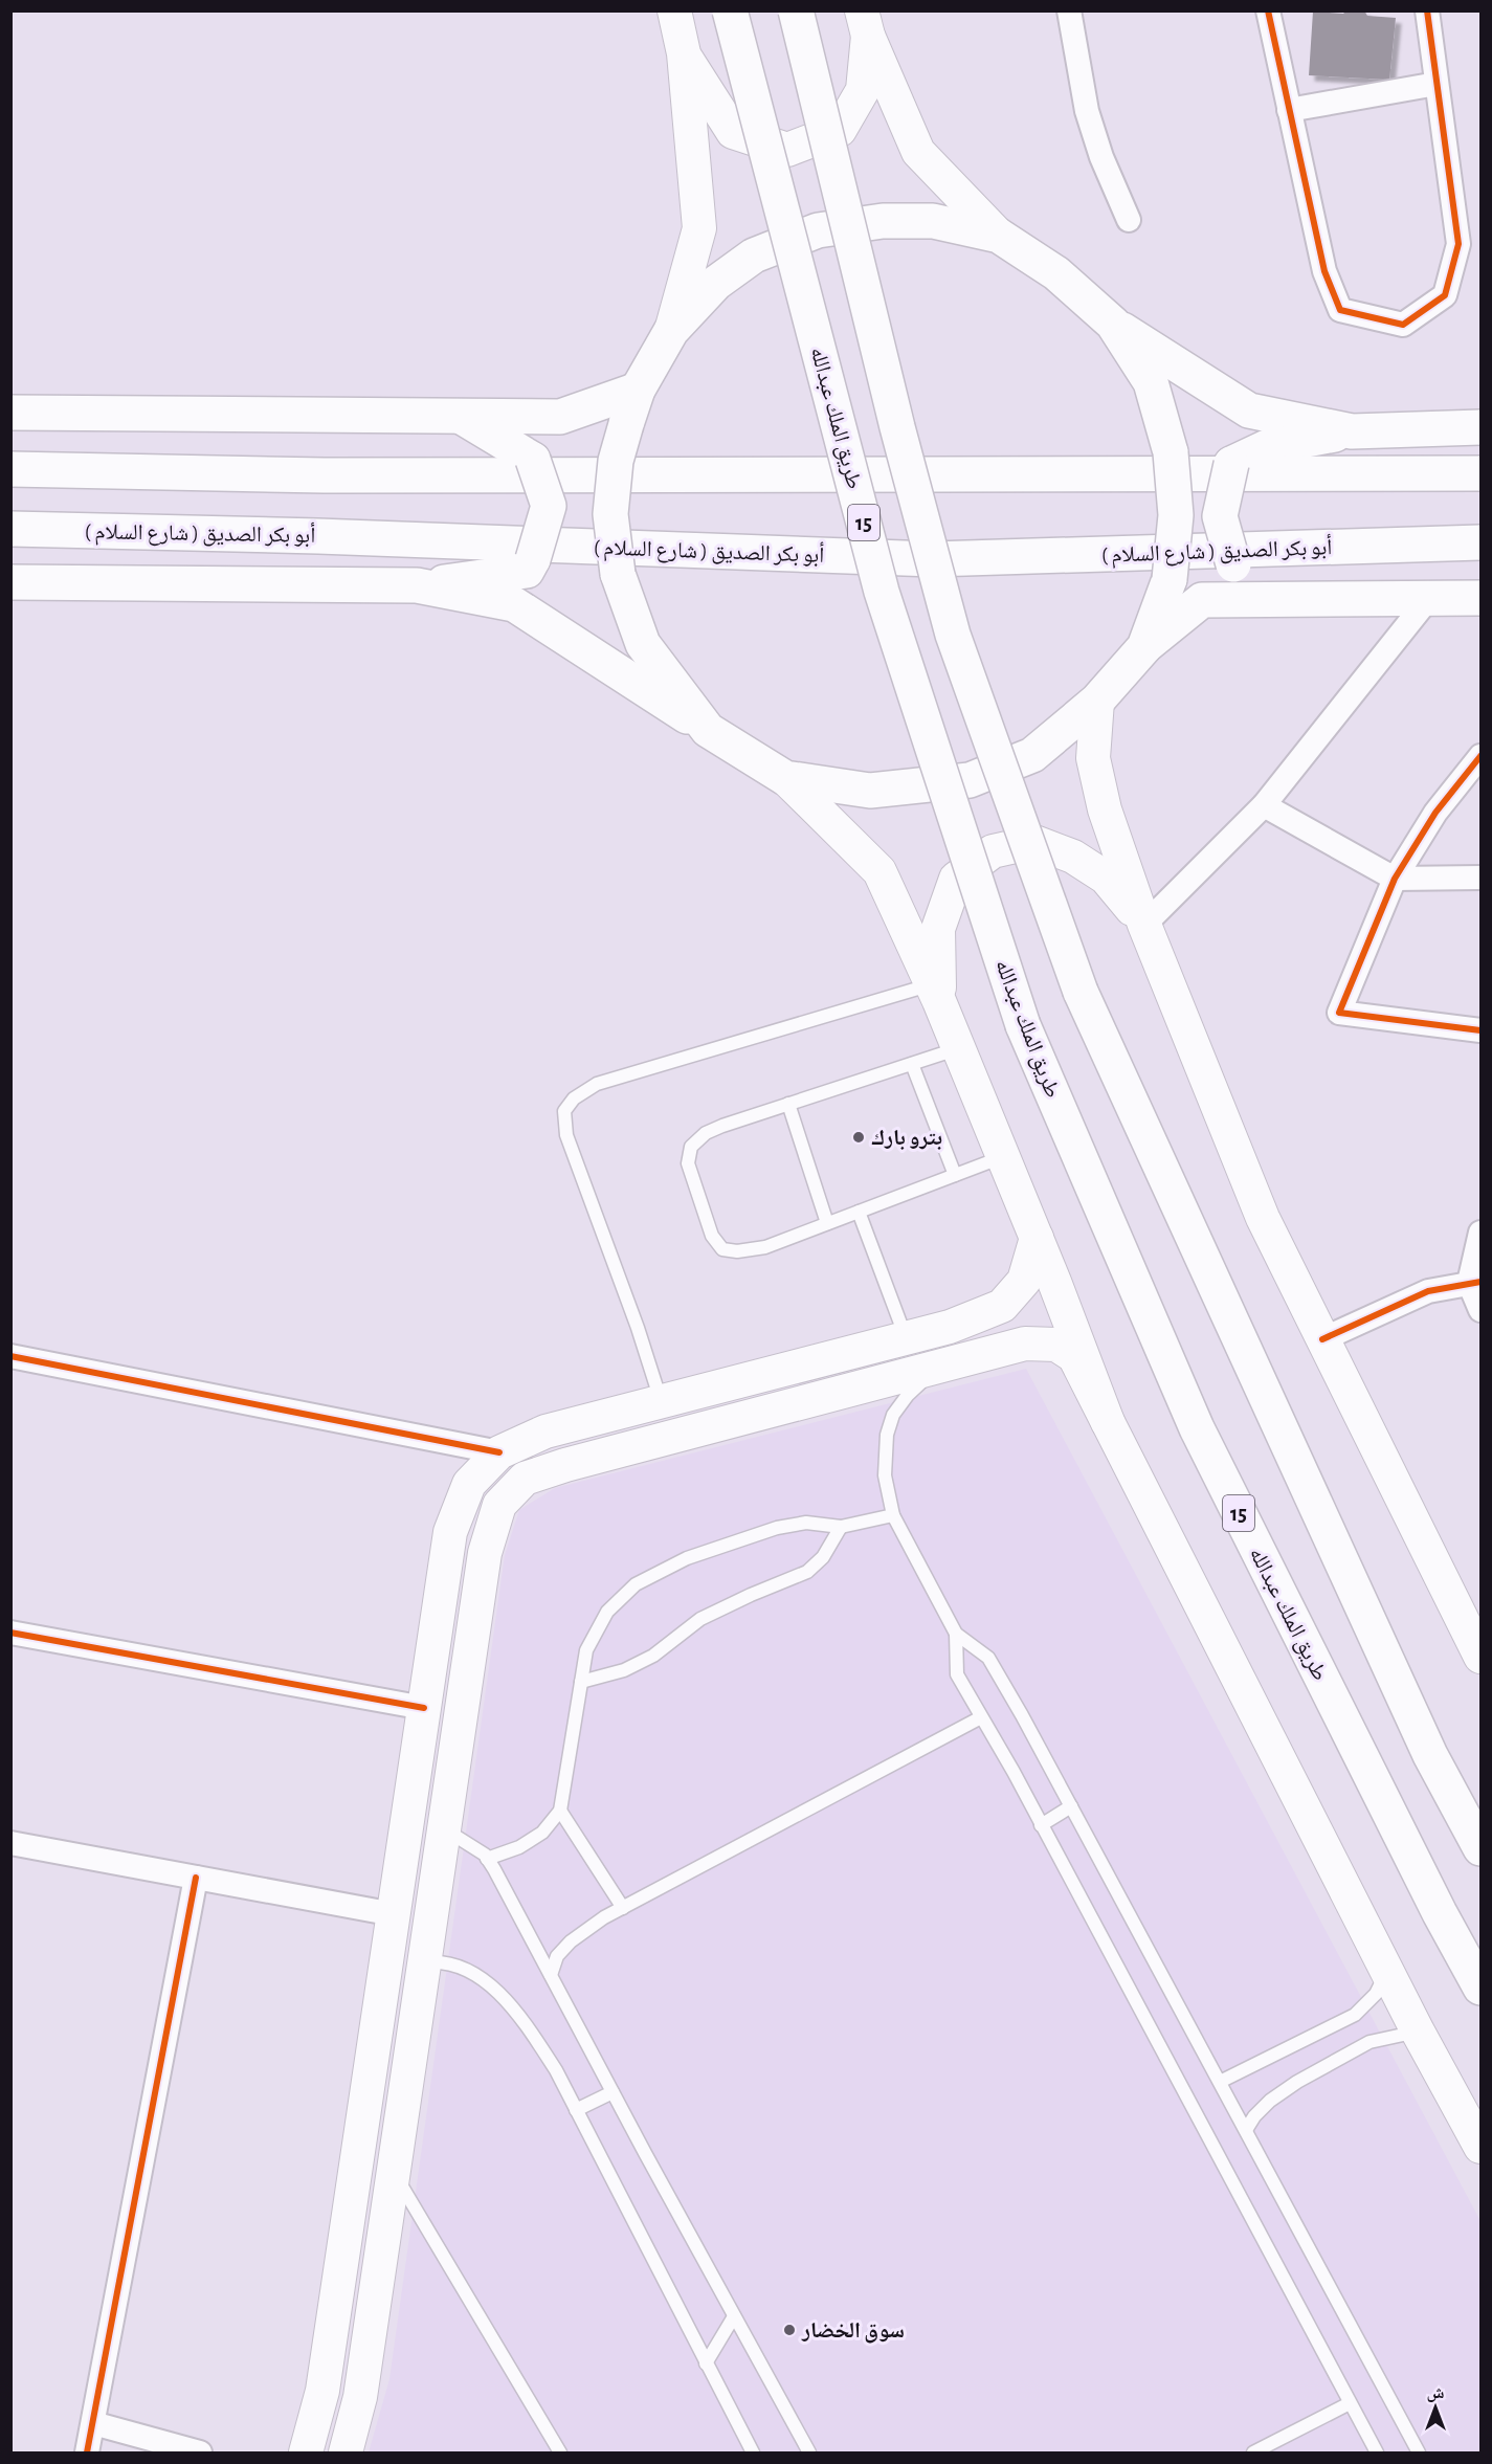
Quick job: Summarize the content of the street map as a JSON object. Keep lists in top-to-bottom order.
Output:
{
  "streets": {
    "main road": ["طريق الملك عبدالله", "15", "( شارع السلام ) أبو بكر الصديق"]
  },
  "places": ["بترو بارك", "سوق الخضار"],
  "north": "top"
}
